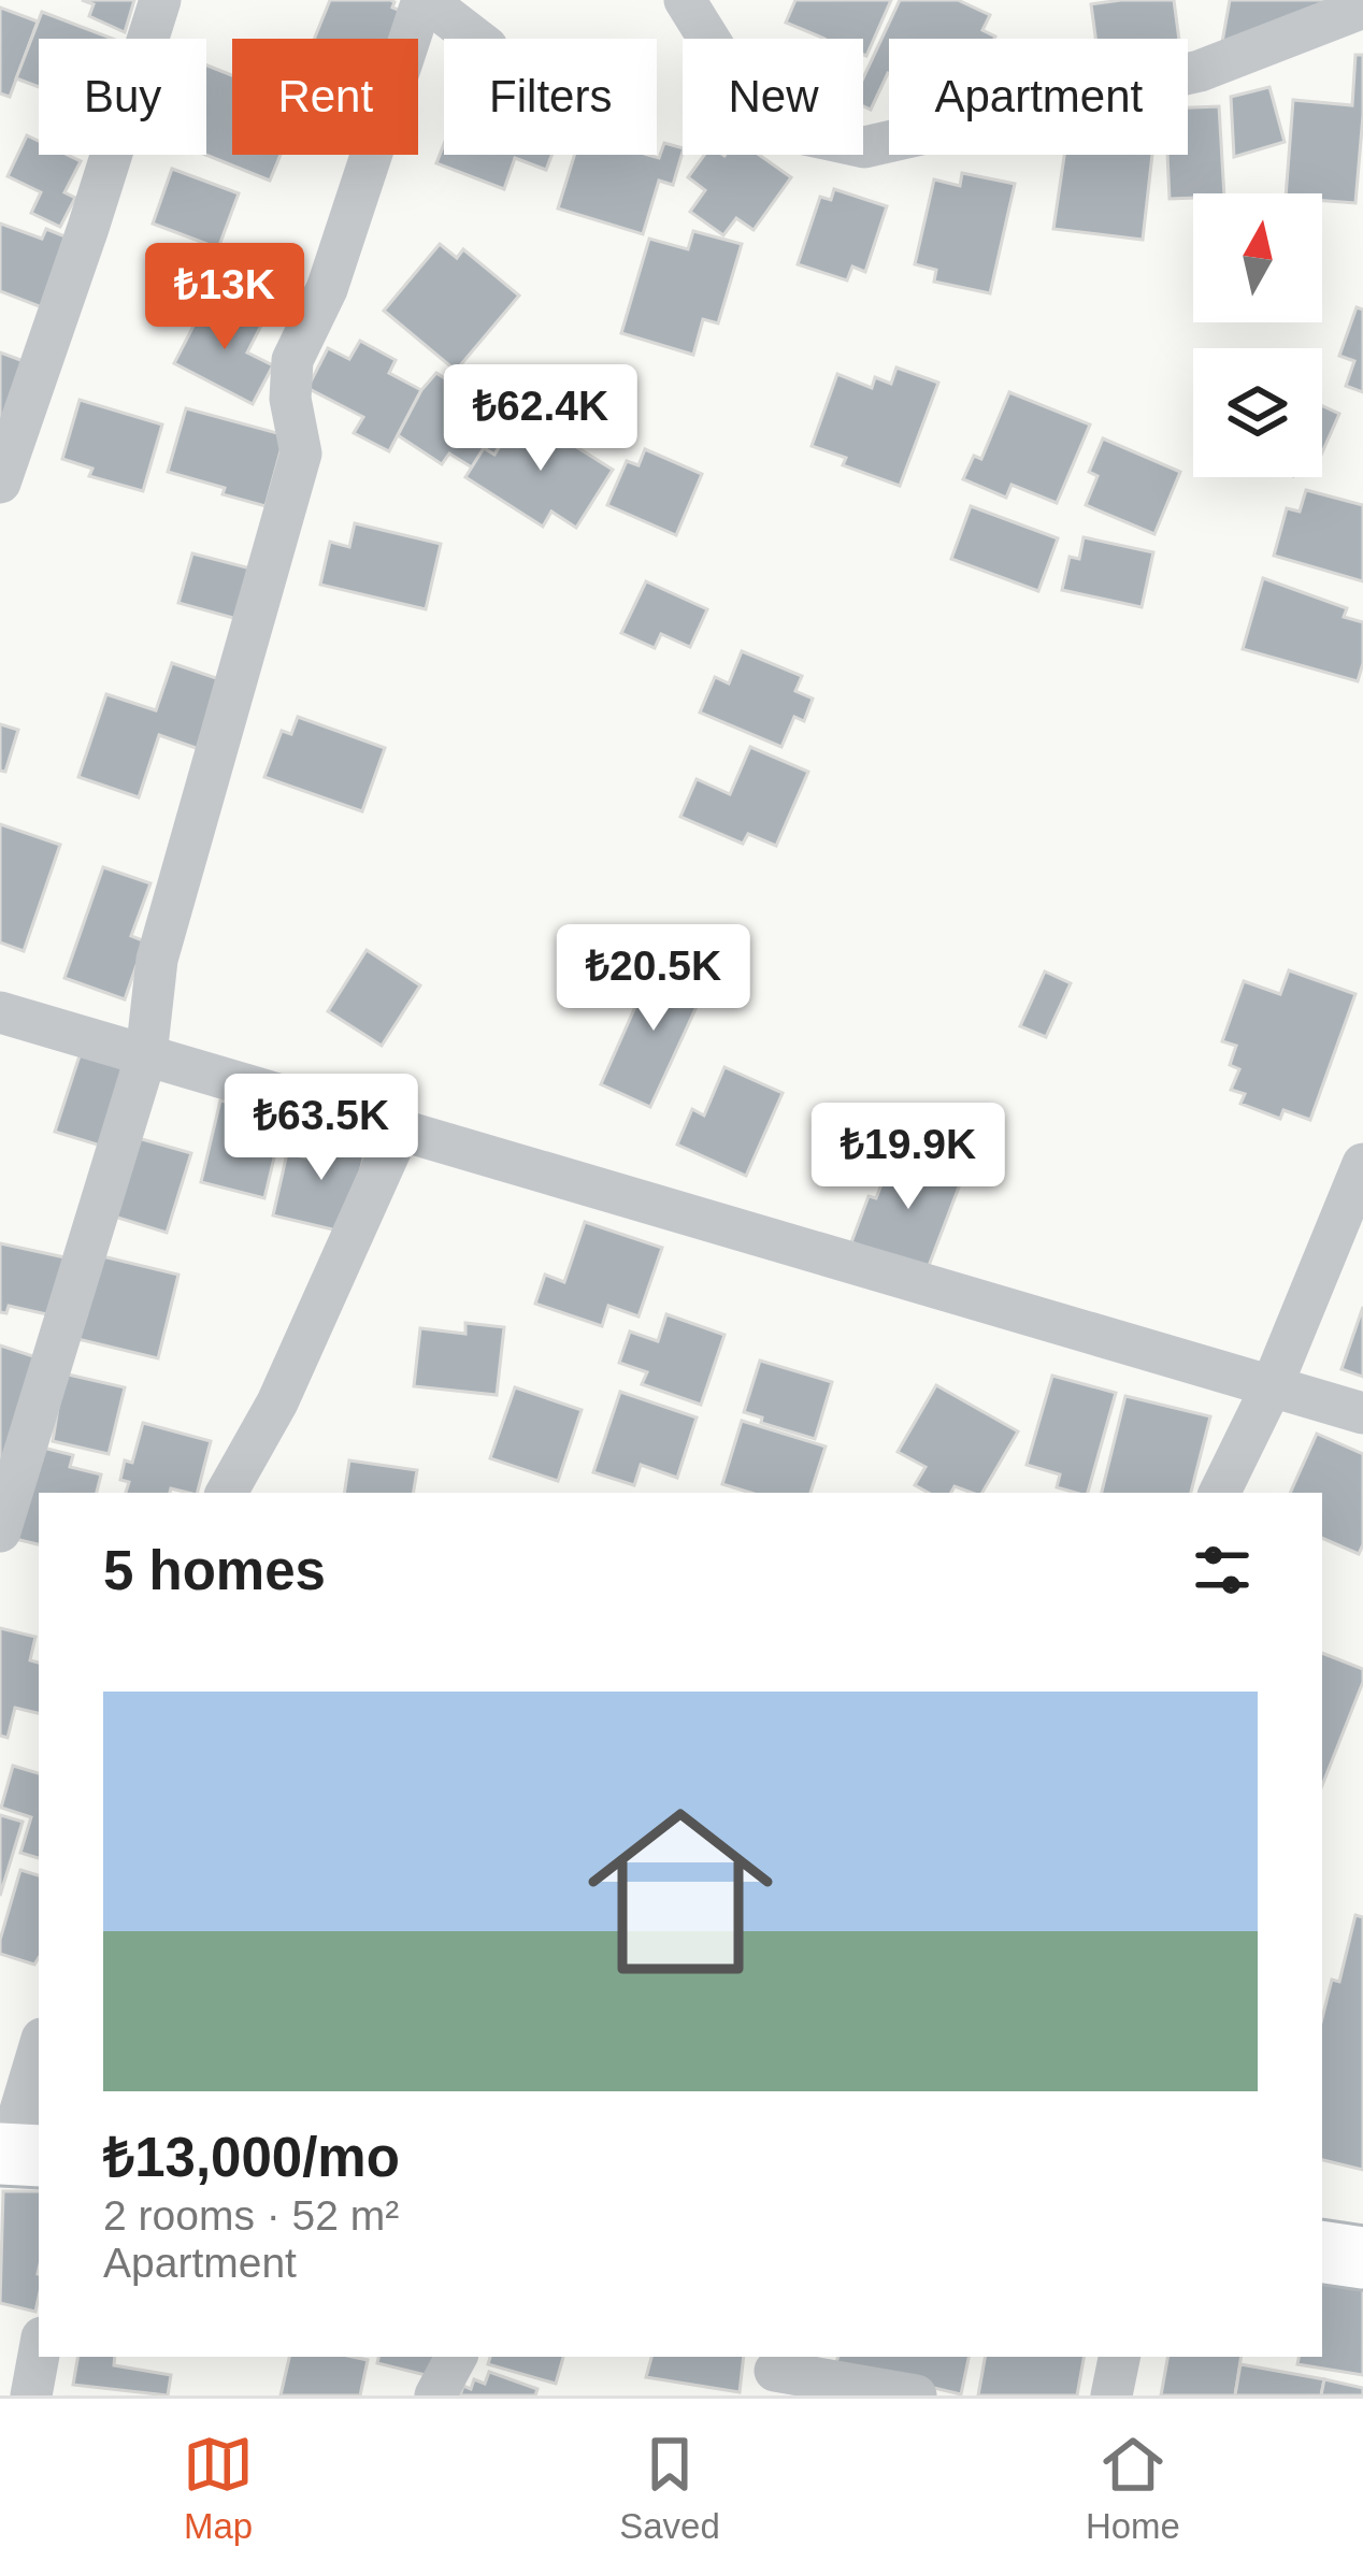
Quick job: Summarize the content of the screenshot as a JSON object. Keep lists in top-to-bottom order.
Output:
{
  "north": "top",
  "page": {
    "chip": [
      "Buy",
      "Rent",
      "Filters",
      "New",
      "Apartment"
    ],
    "price": [
      "₺13K",
      "₺62.4K",
      "₺20.5K",
      "₺63.5K",
      "₺19.9K"
    ],
    "heading": "5 homes",
    "list": [
      {
        "name": "₺13,000/mo",
        "note": "2 rooms · 52 m² · Apartment"
      }
    ],
    "tabs": ["Map", "Saved", "Home"]
  }
}
